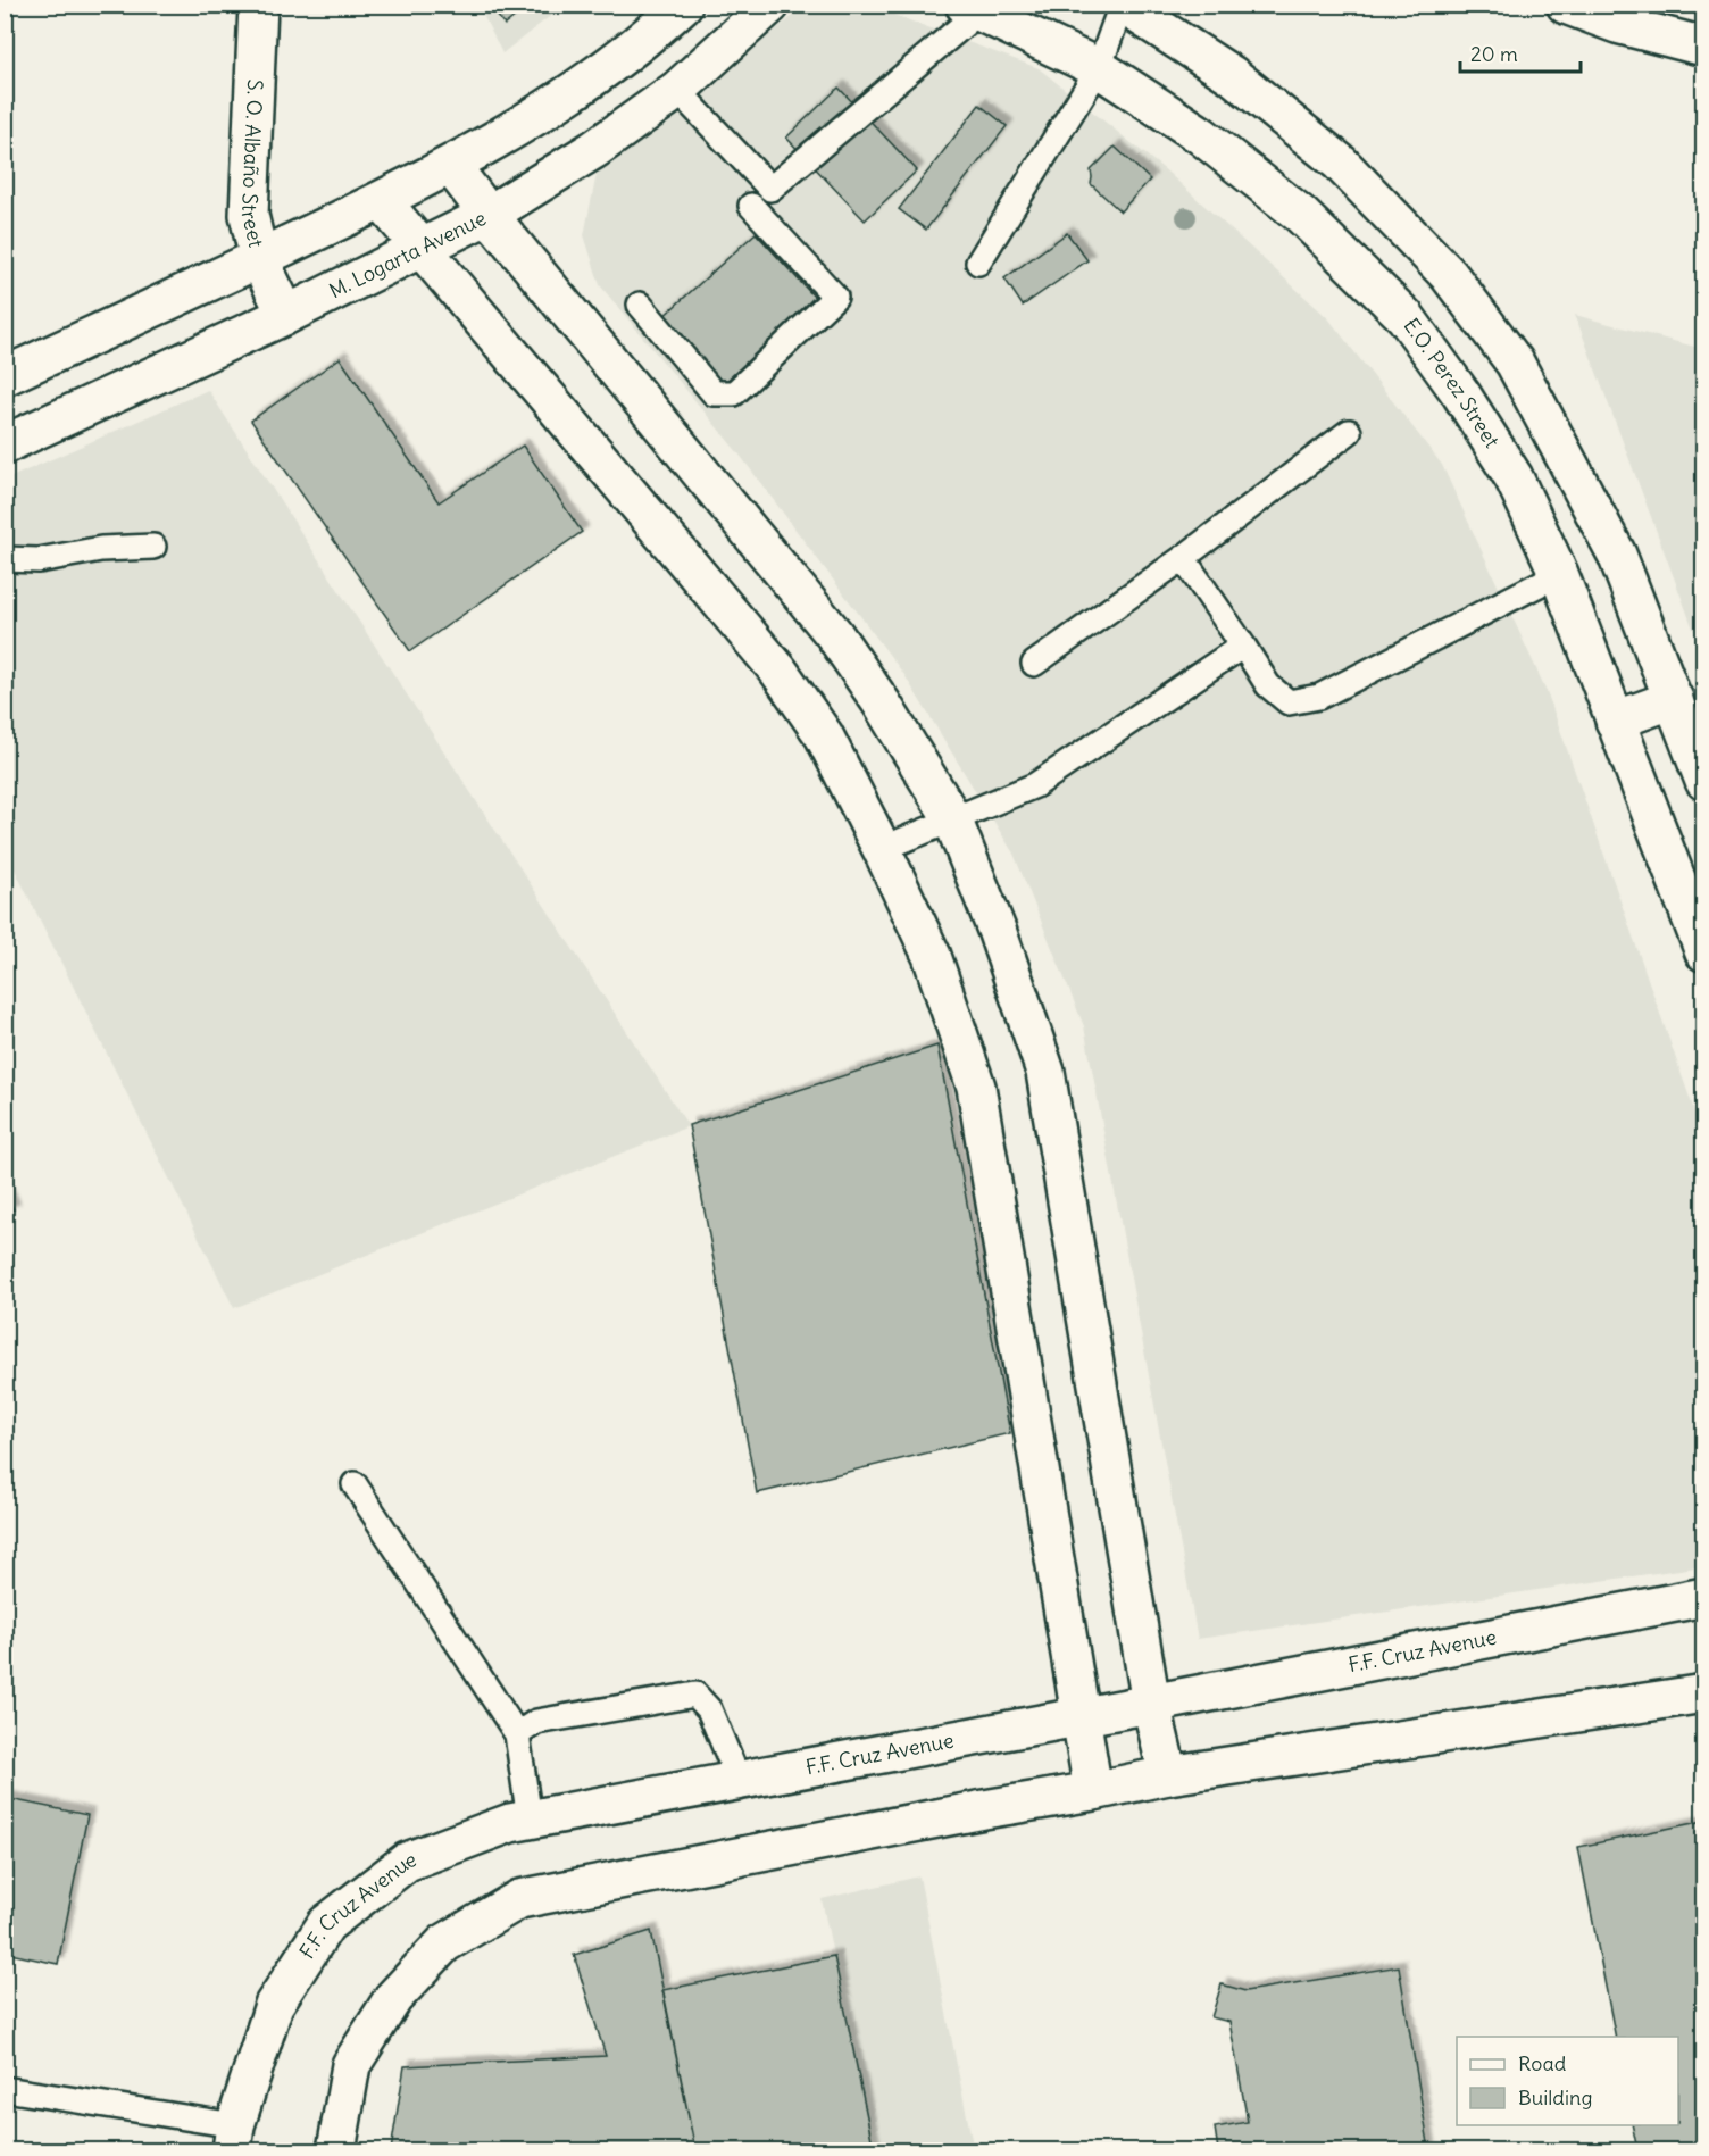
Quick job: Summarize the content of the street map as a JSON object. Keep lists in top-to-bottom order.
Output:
{
  "streets": {
    "street": [
      "S. O. Albaño Street",
      "M. Logarta Avenue",
      "E.O. Perez Street",
      "F.F. Cruz Avenue"
    ]
  },
  "crossings": [
    ["S. O. Albaño Street", "M. Logarta Avenue"]
  ],
  "legend": ["Road", "Building"],
  "scale_bar": "20 m"
}
